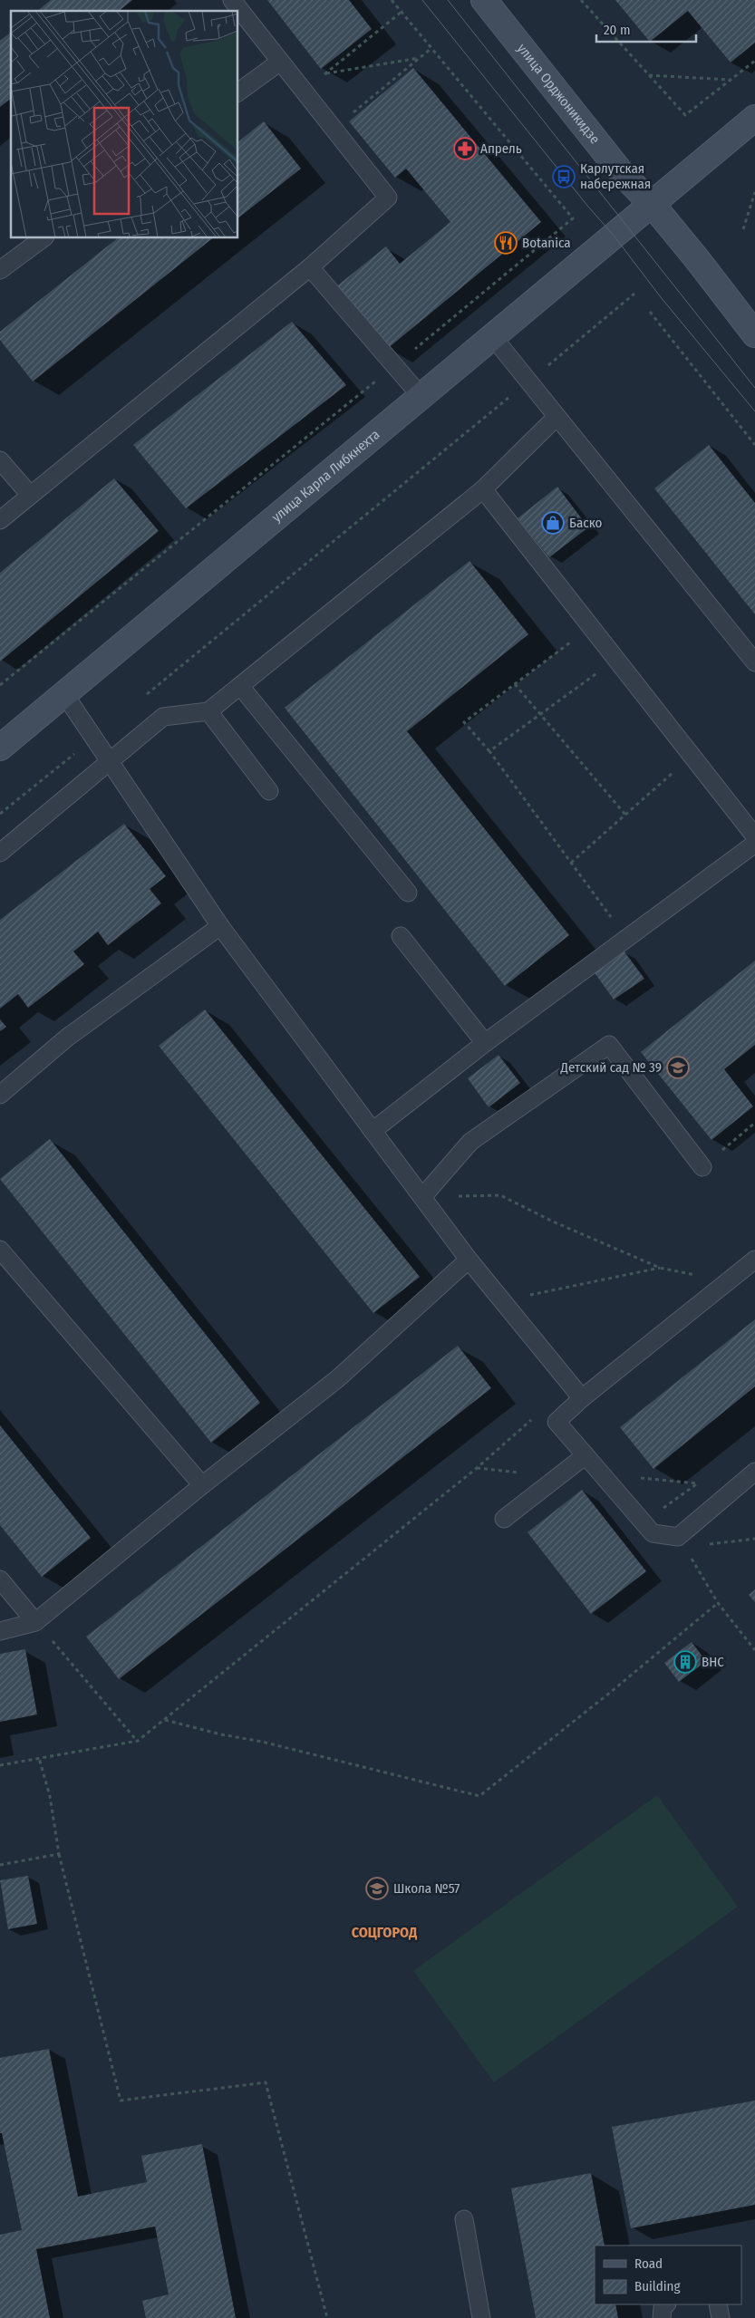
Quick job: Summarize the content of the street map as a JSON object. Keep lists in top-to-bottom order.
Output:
{
  "streets": {
    "main road": ["улица Орджоникидзе", "улица Карла Либкнехта"]
  },
  "crossings": [
    ["улица Орджоникидзе", "улица Карла Либкнехта"]
  ],
  "districts": ["СОЦГОРОД"],
  "places": {
    "pharmacy": ["Апрель"],
    "bus stop": ["Карлутская набережная"],
    "restaurant": ["Botanica"],
    "shop": ["Баско"],
    "school or university": ["Детский сад № 39", "Школа №57"],
    "building": ["ВНС"]
  },
  "legend": ["Road", "Building"],
  "scale_bar": "20 m"
}
